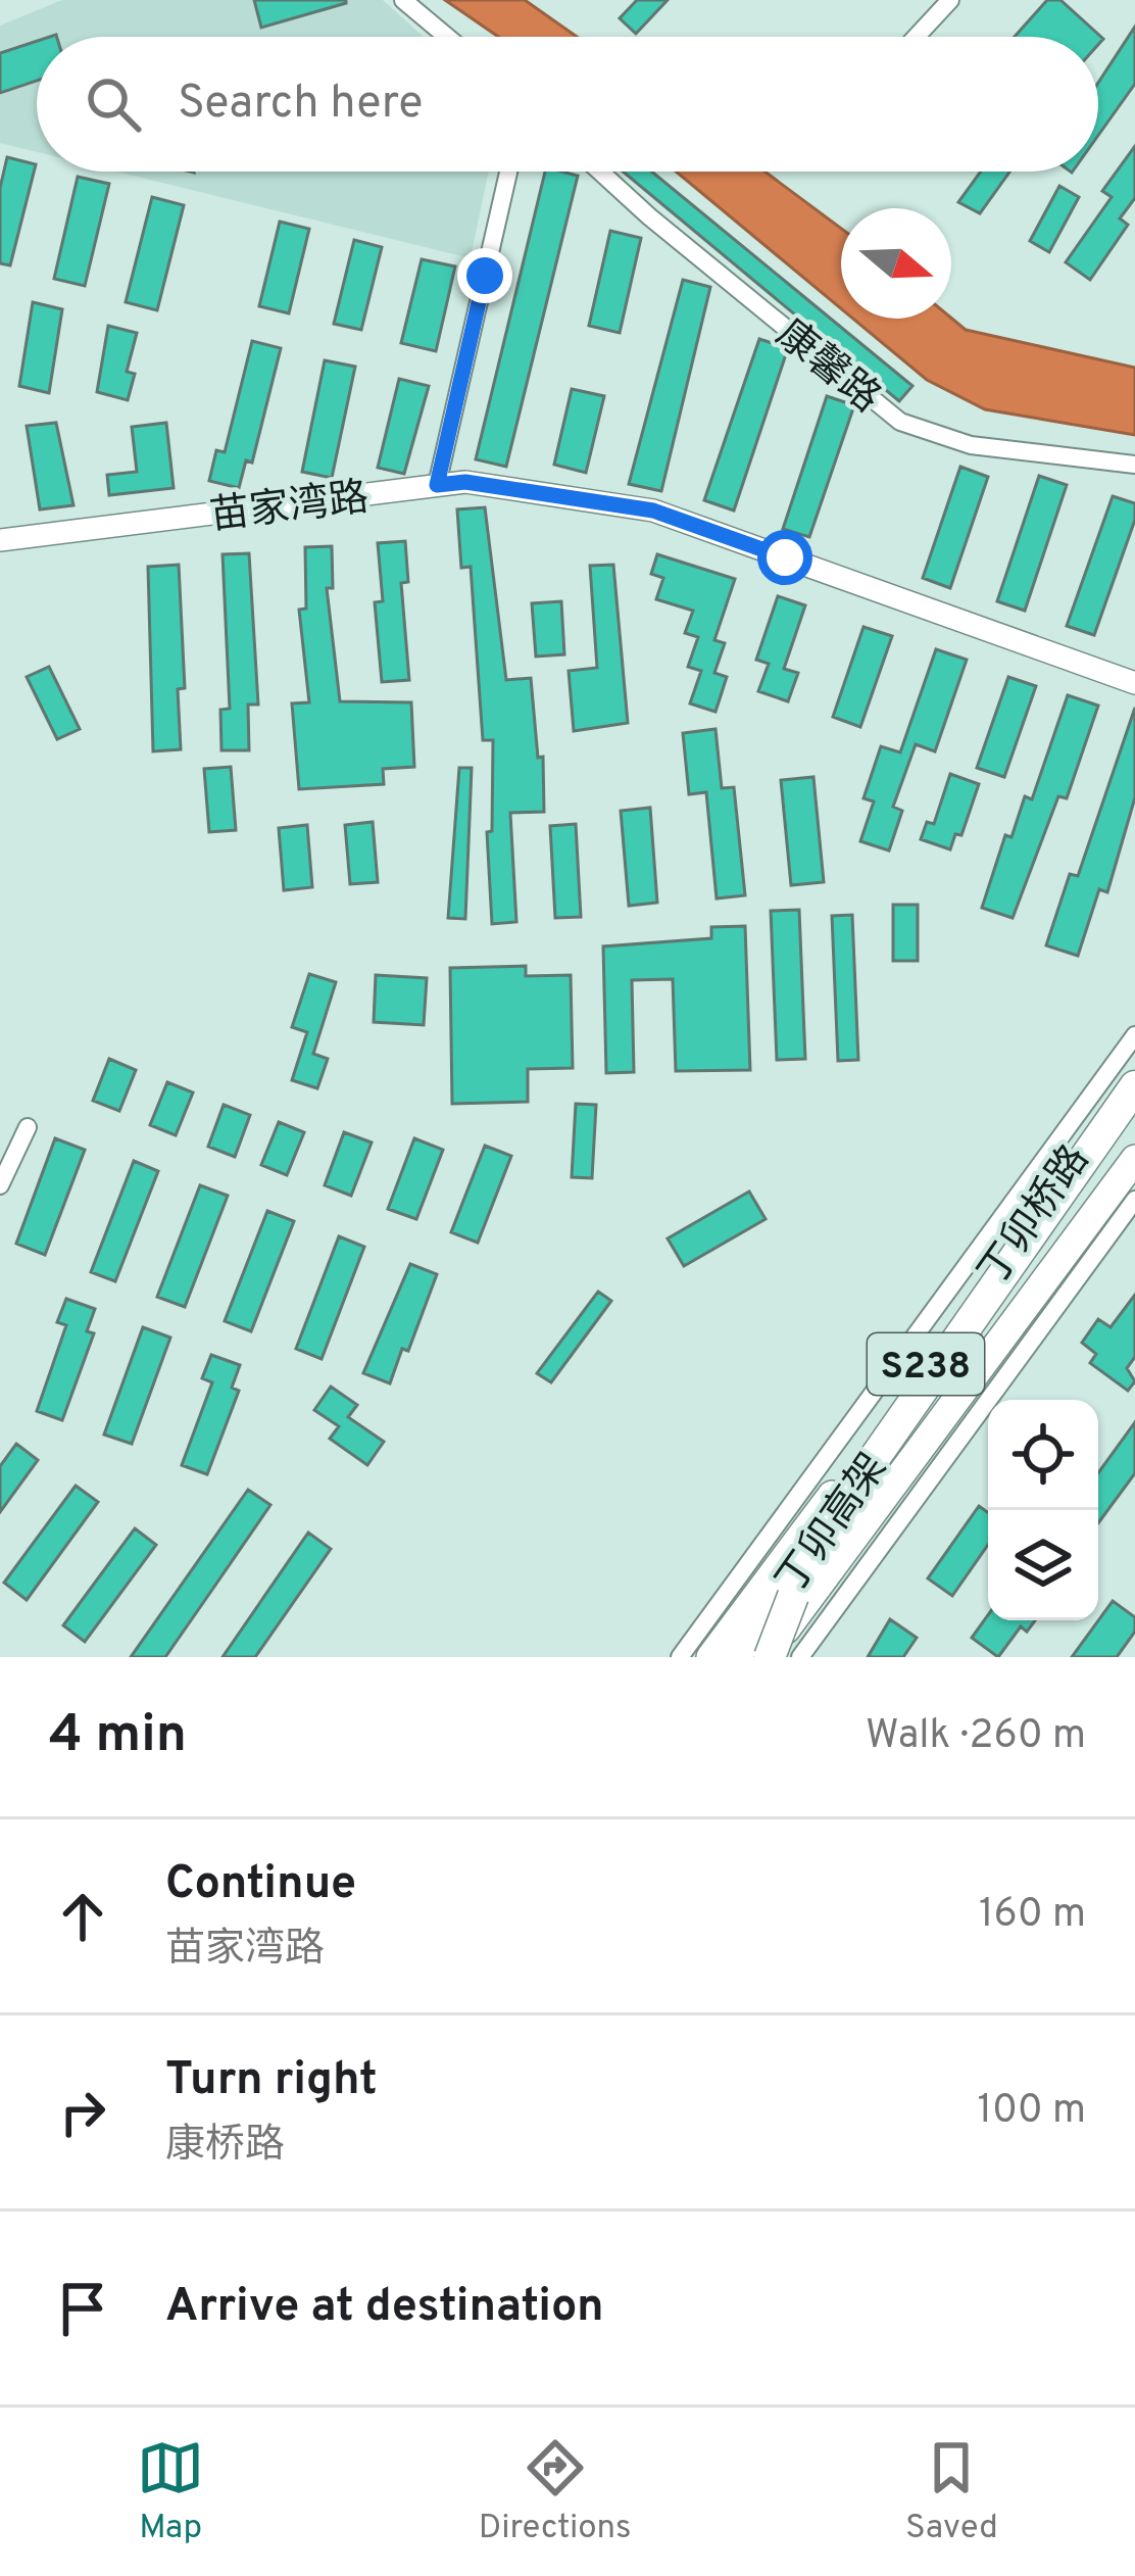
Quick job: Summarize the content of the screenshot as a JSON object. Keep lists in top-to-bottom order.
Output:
{
  "streets": {
    "highway": ["S238", "丁卯高架"],
    "main road": ["丁卯桥路"],
    "street": ["康馨路", "苗家湾路"]
  },
  "crossings": [
    ["丁卯桥路", "丁卯高架"]
  ],
  "north": "right",
  "page": {
    "search": "Search here",
    "heading": ["4 min", "Walk · 260 m"],
    "list": [
      ["Continue", "苗家湾路", "160 m"],
      ["Turn right", "康桥路", "100 m"],
      "Arrive at destination"
    ],
    "nav": ["Map", "Directions", "Saved"]
  }
}
